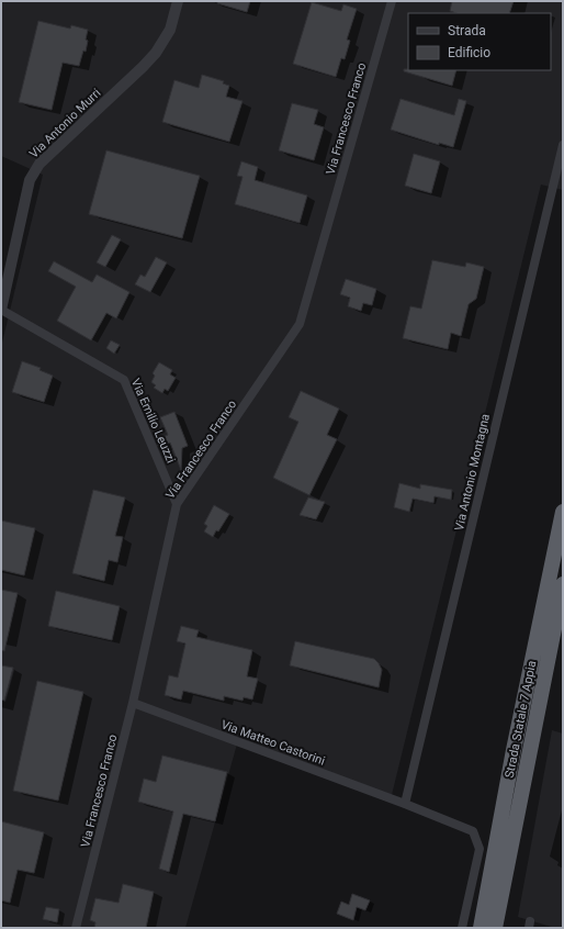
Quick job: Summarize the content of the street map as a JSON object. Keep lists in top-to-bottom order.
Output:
{
  "streets": {
    "highway": ["Strada Statale 7 Appia"],
    "street": [
      "Via Francesco Franco",
      "Via Antonio Murri",
      "Via Emilio Leuzzi",
      "Via Antonio Montagna",
      "Via Matteo Castorini"
    ]
  },
  "crossings": [
    ["Via Francesco Franco", "Via Emilio Leuzzi"],
    ["Via Francesco Franco", "Via Matteo Castorini"],
    ["Via Antonio Murri", "Via Emilio Leuzzi"],
    ["Via Antonio Montagna", "Via Matteo Castorini"]
  ],
  "legend": ["Strada", "Edificio"]
}
